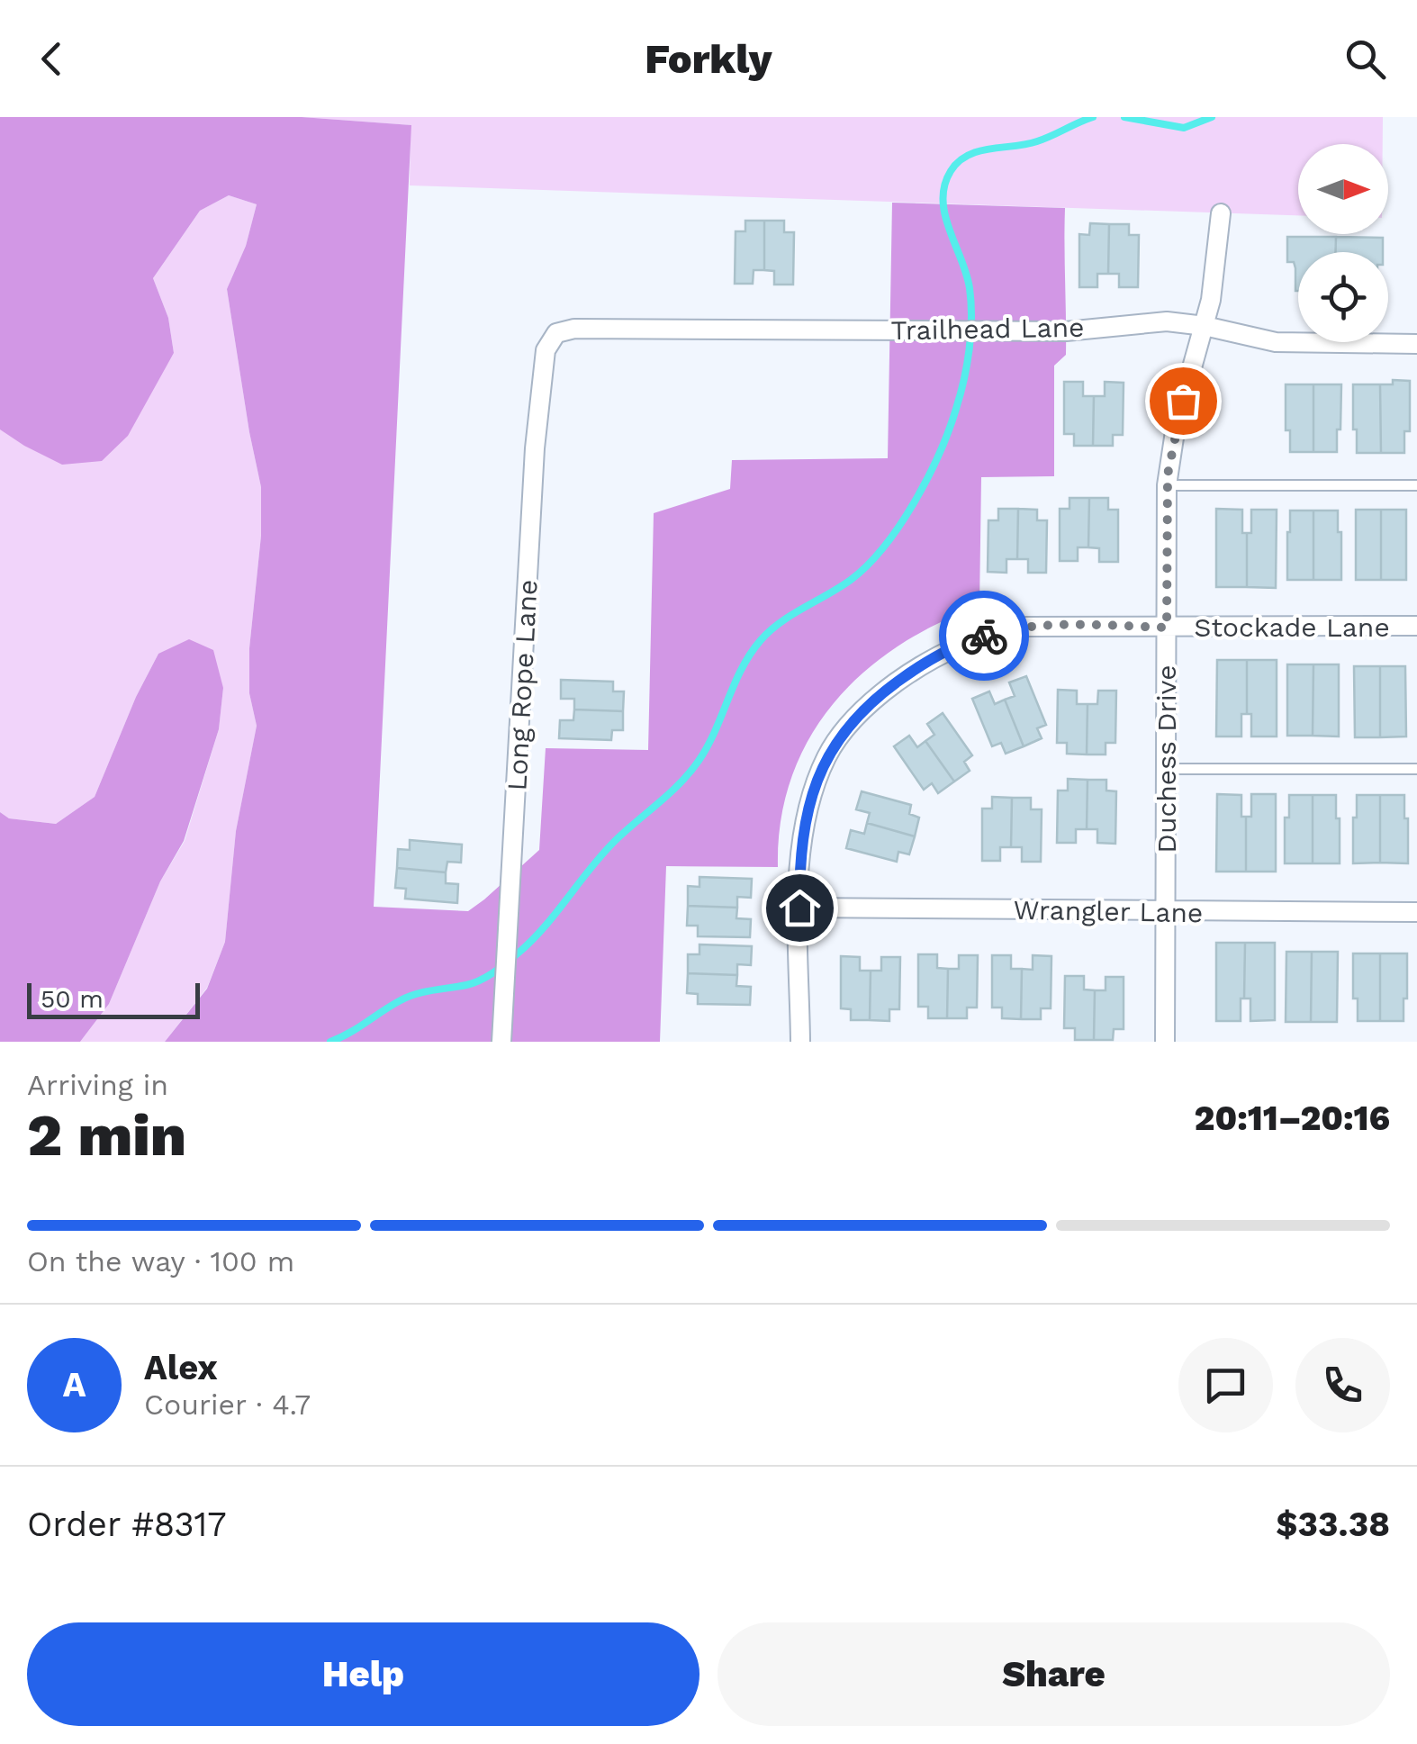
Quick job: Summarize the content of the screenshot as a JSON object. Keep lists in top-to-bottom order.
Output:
{
  "streets": {
    "street": [
      "Trailhead Lane",
      "Stockade Lane",
      "Long Rope Lane",
      "Duchess Drive",
      "Wrangler Lane"
    ]
  },
  "crossings": [
    ["Trailhead Lane", "Long Rope Lane"],
    ["Trailhead Lane", "Duchess Drive"],
    ["Stockade Lane", "Duchess Drive"],
    ["Stockade Lane", "Wrangler Lane"],
    ["Duchess Drive", "Wrangler Lane"]
  ],
  "scale_bar": "50 m",
  "north": "right",
  "page": {
    "header": "Forkly",
    "scale": "50 m",
    "heading": ["2 min", "Arriving in", "20:11–20:16"],
    "panel": [
      "Alex",
      "Courier · 4.7",
      "Order #8317",
      "$33.38"
    ],
    "bar": "On the way · 100 m",
    "round": "A",
    "buttons": ["Help", "Share"]
  }
}
